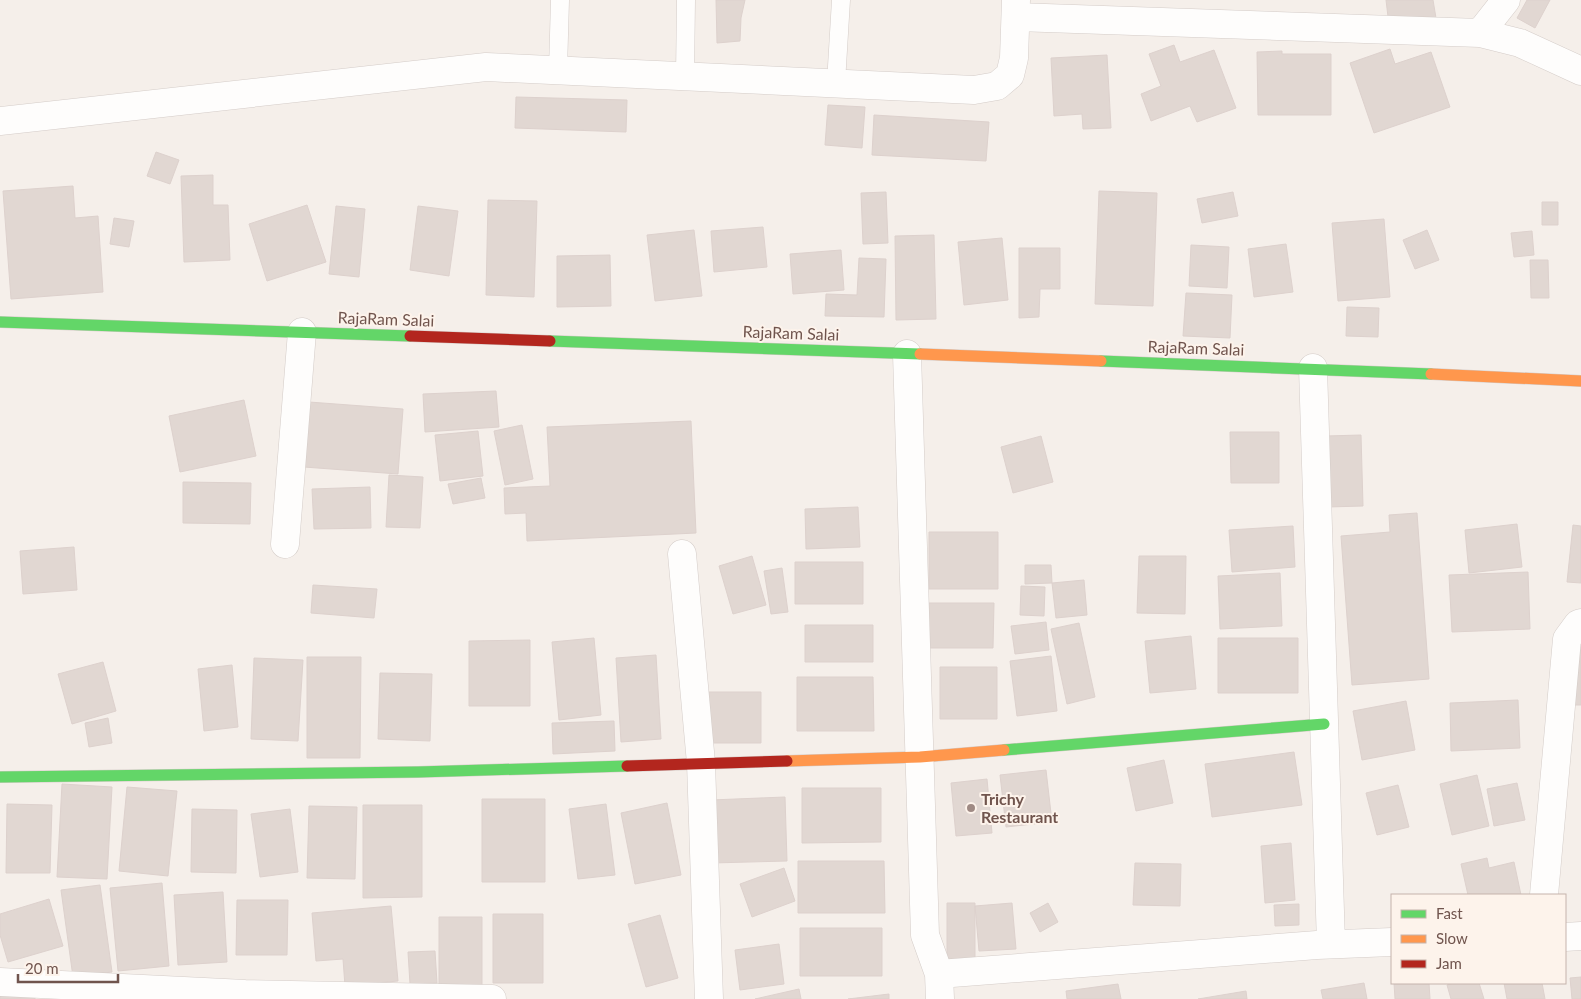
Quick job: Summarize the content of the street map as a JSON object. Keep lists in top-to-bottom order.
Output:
{
  "streets": {
    "street": ["RajaRam Salai"]
  },
  "places": ["Trichy Restaurant"],
  "legend": ["Fast", "Slow", "Jam"],
  "scale_bar": "20 m"
}
